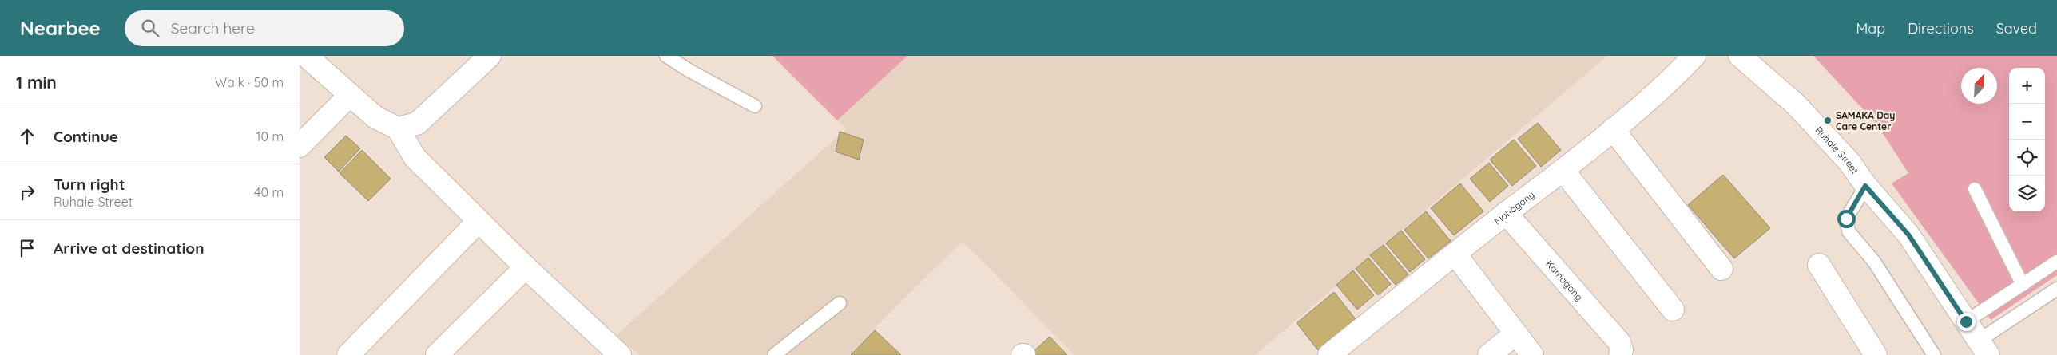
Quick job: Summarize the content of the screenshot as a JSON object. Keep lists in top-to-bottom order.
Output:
{
  "streets": {
    "street": ["Ruhale Street", "Mahogany", "Kamagong"]
  },
  "crossings": [
    ["Mahogany", "Kamagong"]
  ],
  "places": ["SAMAKA Day Care Center"],
  "north": "top right",
  "page": {
    "header": "Nearbee",
    "search": "Search here",
    "nav": ["Map", "Directions", "Saved"],
    "heading": ["1 min", "Walk · 50 m"],
    "map_buttons": ["+", "−"],
    "list": [
      ["Continue", "10 m"],
      ["Turn right", "Ruhale Street", "40 m"],
      "Arrive at destination"
    ]
  }
}
